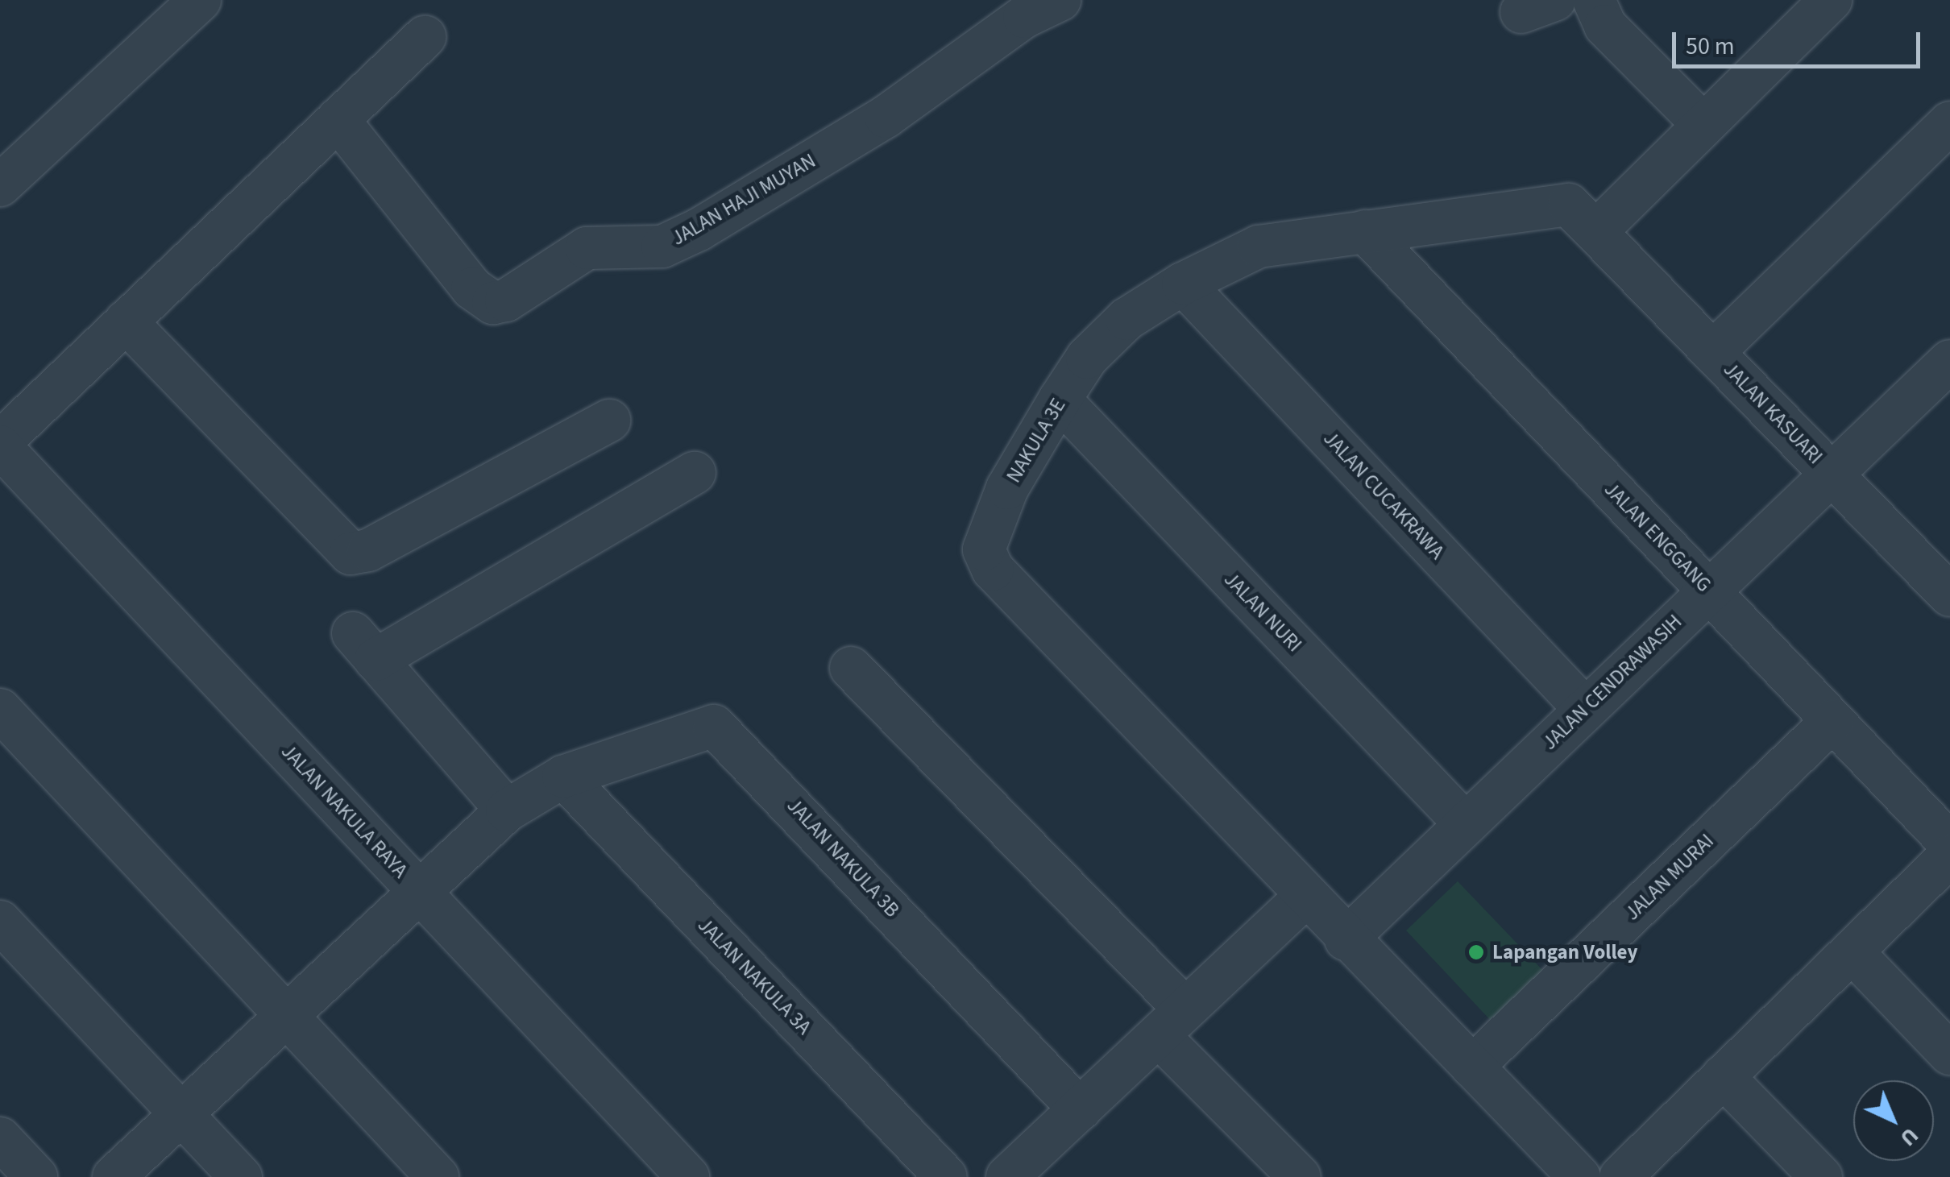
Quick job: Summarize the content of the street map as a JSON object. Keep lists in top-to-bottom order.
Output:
{
  "streets": {
    "street": [
      "JALAN HAJI MUYAN",
      "JALAN KASUARI",
      "NAKULA 3E",
      "JALAN CUCAKRAWA",
      "JALAN ENGGANG",
      "JALAN NURI",
      "JALAN CENDRAWASIH",
      "JALAN NAKULA RAYA",
      "JALAN NAKULA 3B",
      "JALAN MURAI",
      "JALAN NAKULA 3A"
    ]
  },
  "crossings": [
    ["JALAN KASUARI", "NAKULA 3E"],
    ["JALAN KASUARI", "JALAN CENDRAWASIH"],
    ["NAKULA 3E", "JALAN CUCAKRAWA"],
    ["NAKULA 3E", "JALAN ENGGANG"],
    ["NAKULA 3E", "JALAN NURI"],
    ["NAKULA 3E", "JALAN CENDRAWASIH"],
    ["NAKULA 3E", "JALAN MURAI"],
    ["JALAN CUCAKRAWA", "JALAN CENDRAWASIH"],
    ["JALAN ENGGANG", "JALAN CENDRAWASIH"],
    ["JALAN ENGGANG", "JALAN MURAI"],
    ["JALAN NURI", "JALAN CENDRAWASIH"],
    ["JALAN NAKULA RAYA", "JALAN NAKULA 3B"],
    ["JALAN NAKULA 3B", "JALAN NAKULA 3A"]
  ],
  "places": ["Lapangan Volley"],
  "scale_bar": "50 m",
  "north": "bottom right"
}
